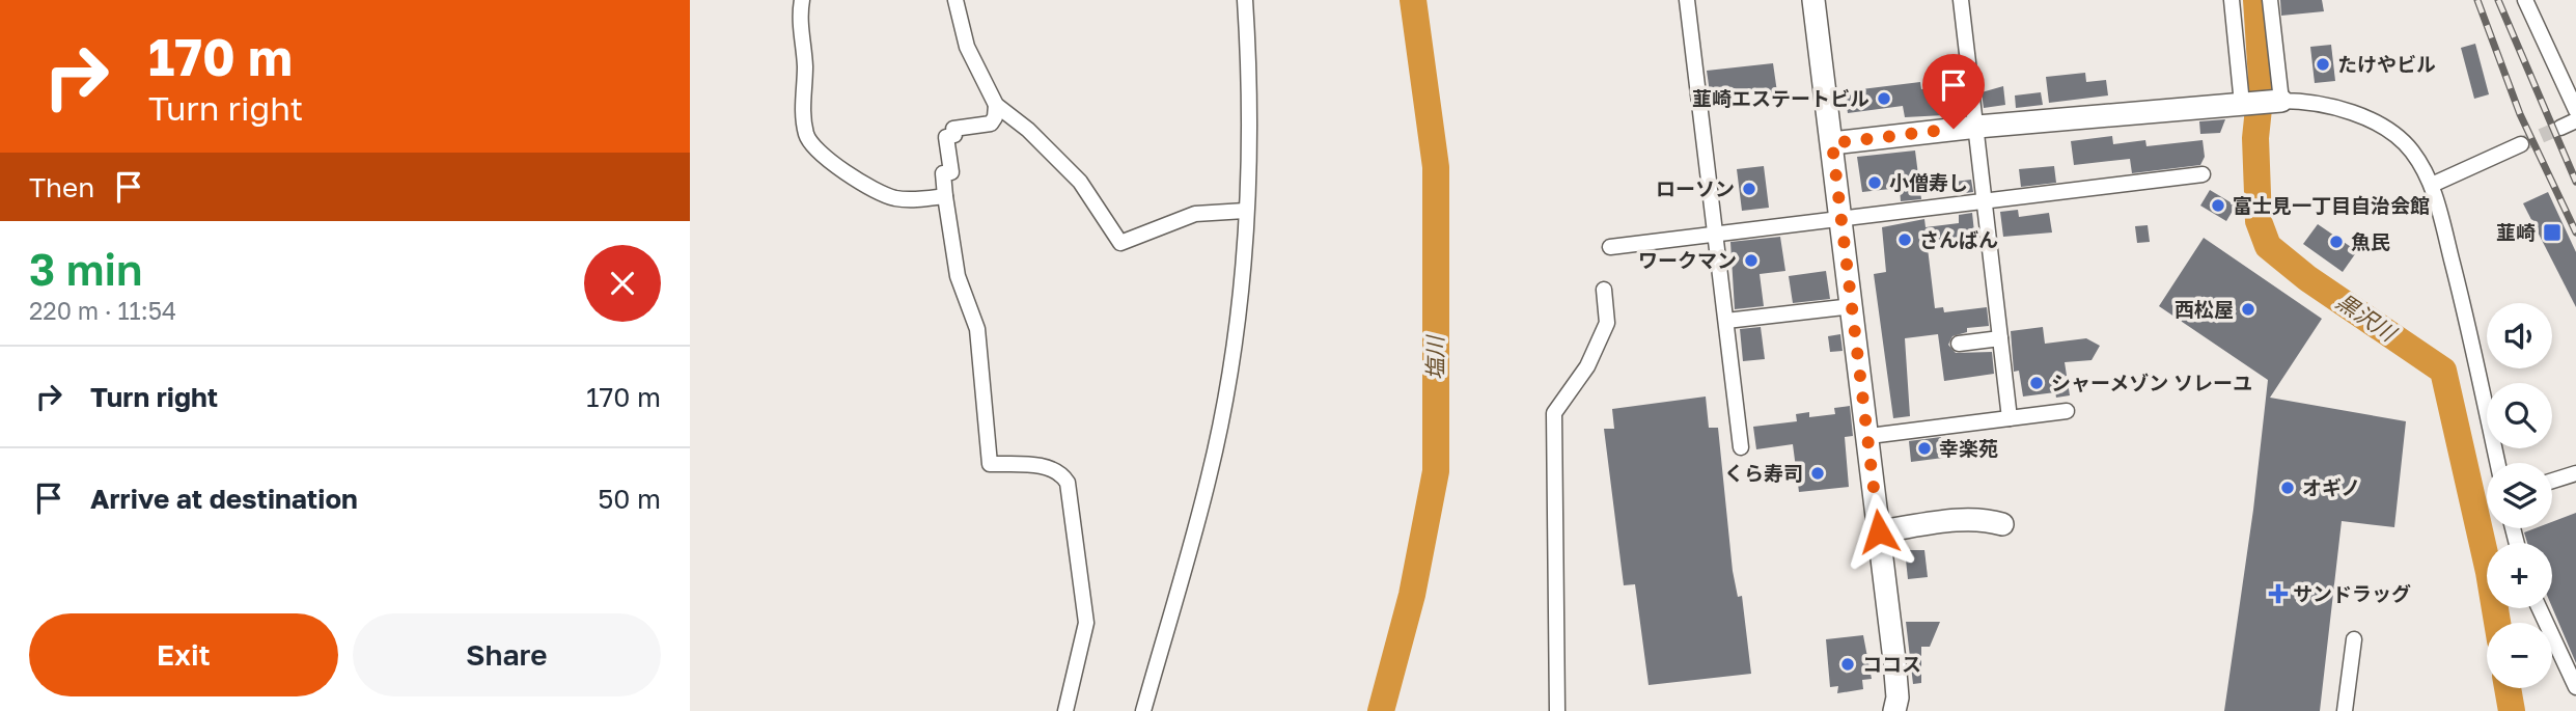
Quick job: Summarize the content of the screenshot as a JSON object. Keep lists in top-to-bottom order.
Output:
{
  "water": ["黒沢川", "塩川"],
  "places": {
    "other": [
      "たけやビル",
      "韮崎エステートビル",
      "小僧寿し",
      "ローソン",
      "富士見一丁目自治会館",
      "さんばん",
      "魚民",
      "ワークマン",
      "西松屋",
      "シャーメゾン ソレーユ",
      "幸楽苑",
      "くら寿司",
      "オギノ",
      "ココス"
    ],
    "transit": ["韮崎"],
    "health": ["サンドラッグ"]
  },
  "page": {
    "turn": ["170 m", "Turn right"],
    "then": "Then",
    "heading": ["3 min", "220 m · 11:54"],
    "map_buttons": ["+", "−"],
    "list": [
      {
        "name": "Turn right",
        "value": "170 m"
      },
      {
        "name": "Arrive at destination",
        "value": "50 m"
      }
    ],
    "buttons": ["Exit", "Share"]
  }
}
